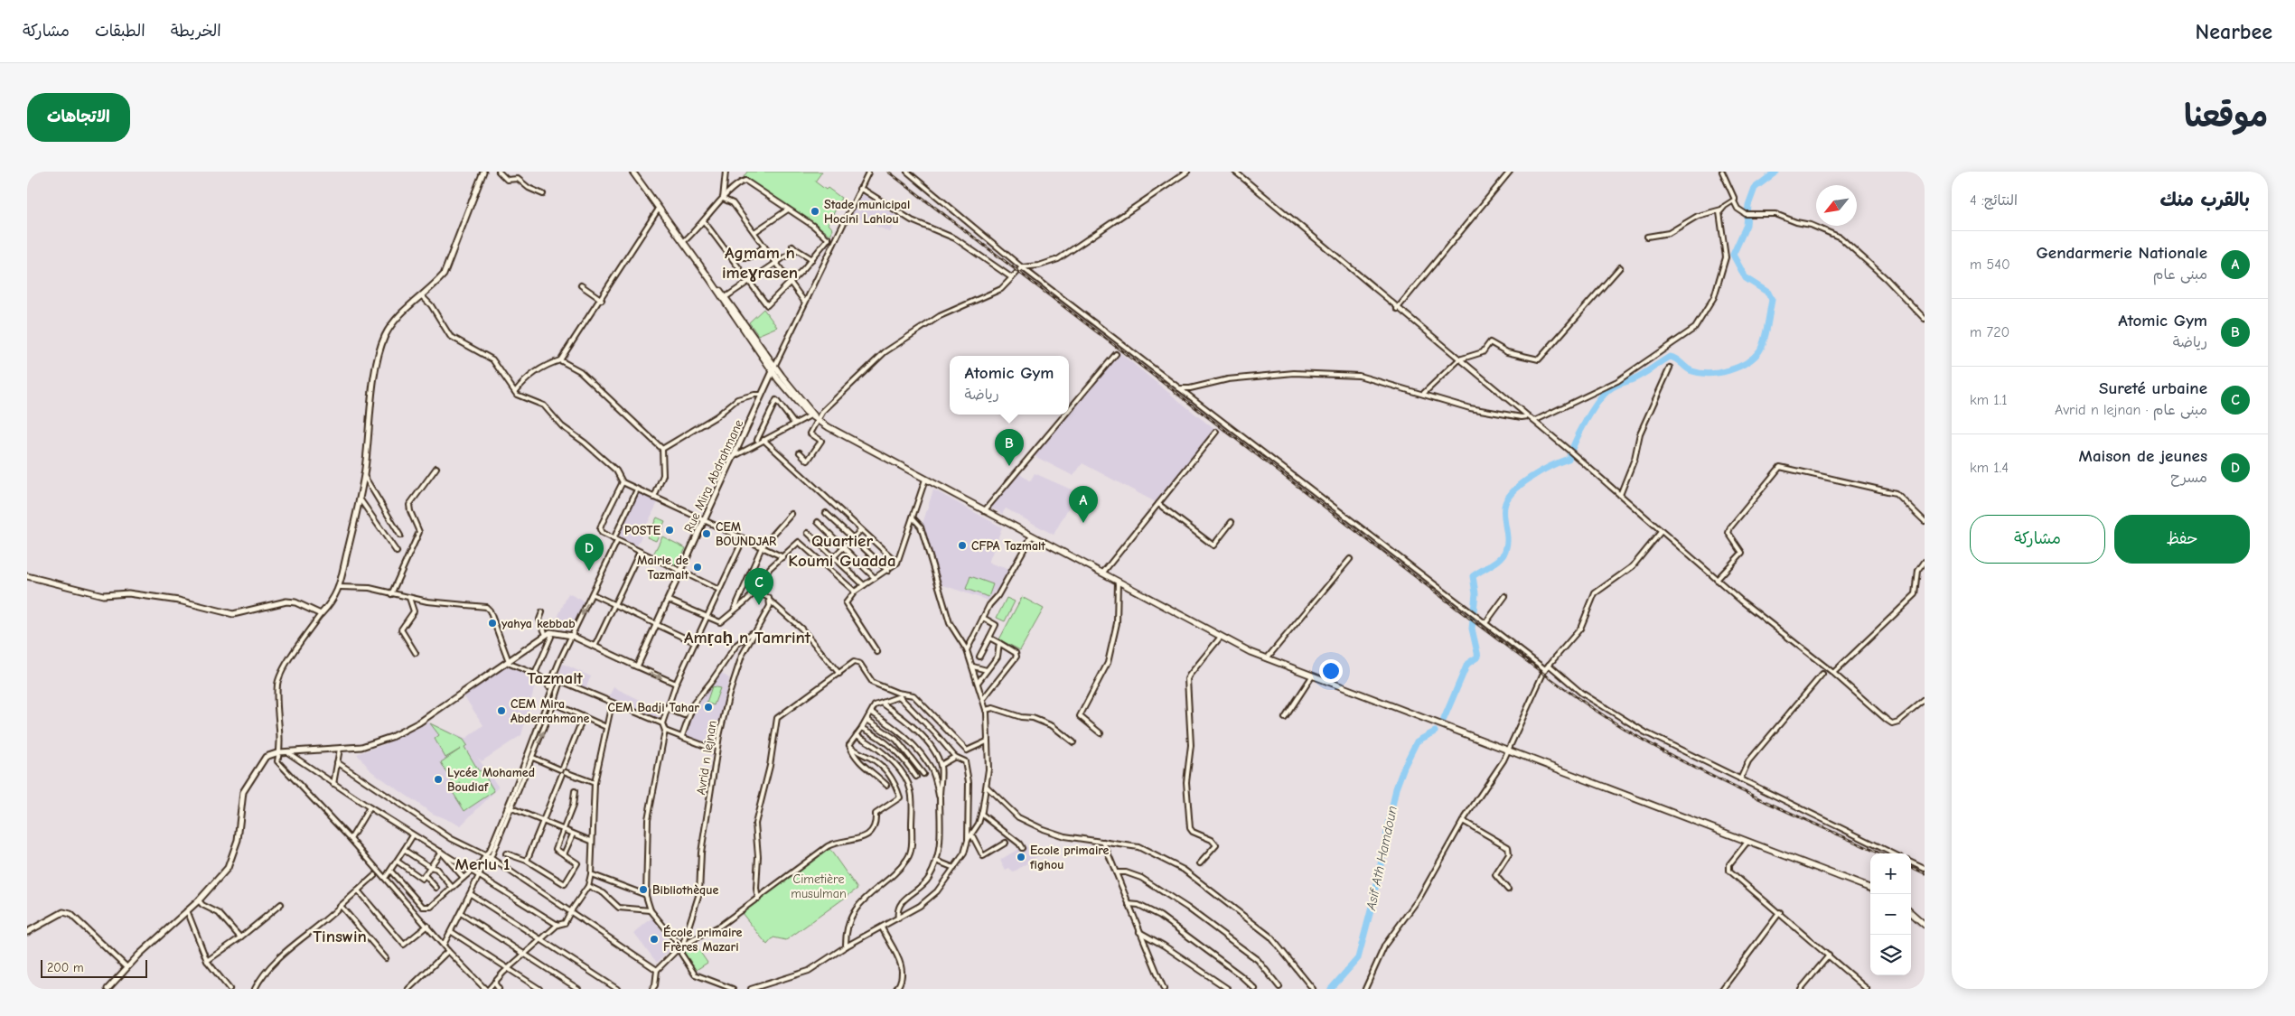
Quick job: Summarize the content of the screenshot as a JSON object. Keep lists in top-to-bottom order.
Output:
{
  "streets": {
    "main road": ["Rue Mira Abdrahmane"],
    "street": ["Avrid n lejnan"]
  },
  "districts": [
    "Agmam n imeɣrasen",
    "Quartier Koumi Guadda",
    "Amṛaḥ n Tamrint",
    "Tazmalt",
    "Merlu 1",
    "Tinswin"
  ],
  "water": ["Asif Ath Hamdoun"],
  "parks": ["Cimetière musulman"],
  "places": [
    "Stade municipal Hocini Lahlou",
    "POSTE",
    "CEM BOUNDJAR",
    "CFPA Tazmalt",
    "Mairie de Tazmalt",
    "yahya kebbab",
    "CEM Badji Tahar",
    "CEM Mira Abderrahmane",
    "Lycée Mohamed Boudiaf",
    "Ecole primaire fighou",
    "Bibliothèque",
    "École primaire Frères Mazari"
  ],
  "scale_bar": "200 m",
  "north": "bottom left",
  "page": {
    "header": "Nearbee",
    "nav": ["الخريطة", "الطبقات", "مشاركة"],
    "title": "موقعنا",
    "buttons": [
      "الاتجاهات",
      ["حفظ", "مشاركة"]
    ],
    "heading": ["بالقرب منك", "النتائج: 4"],
    "list": [
      {
        "mark": "A",
        "name": "Gendarmerie Nationale",
        "note": "مبنى عام",
        "value": "540 m"
      },
      {
        "mark": "B",
        "name": "Atomic Gym",
        "note": "رياضة",
        "value": "720 m"
      },
      {
        "mark": "C",
        "name": "Sureté urbaine",
        "note": "مبنى عام · Avrid n lejnan",
        "value": "1.1 km"
      },
      {
        "mark": "D",
        "name": "Maison de jeunes",
        "note": "مسرح",
        "value": "1.4 km"
      }
    ],
    "popup": ["Atomic Gym", "رياضة"],
    "pins": [
      "B",
      "A",
      "D",
      "C"
    ],
    "map_buttons": ["+", "−"],
    "scale": "200 m"
  }
}
